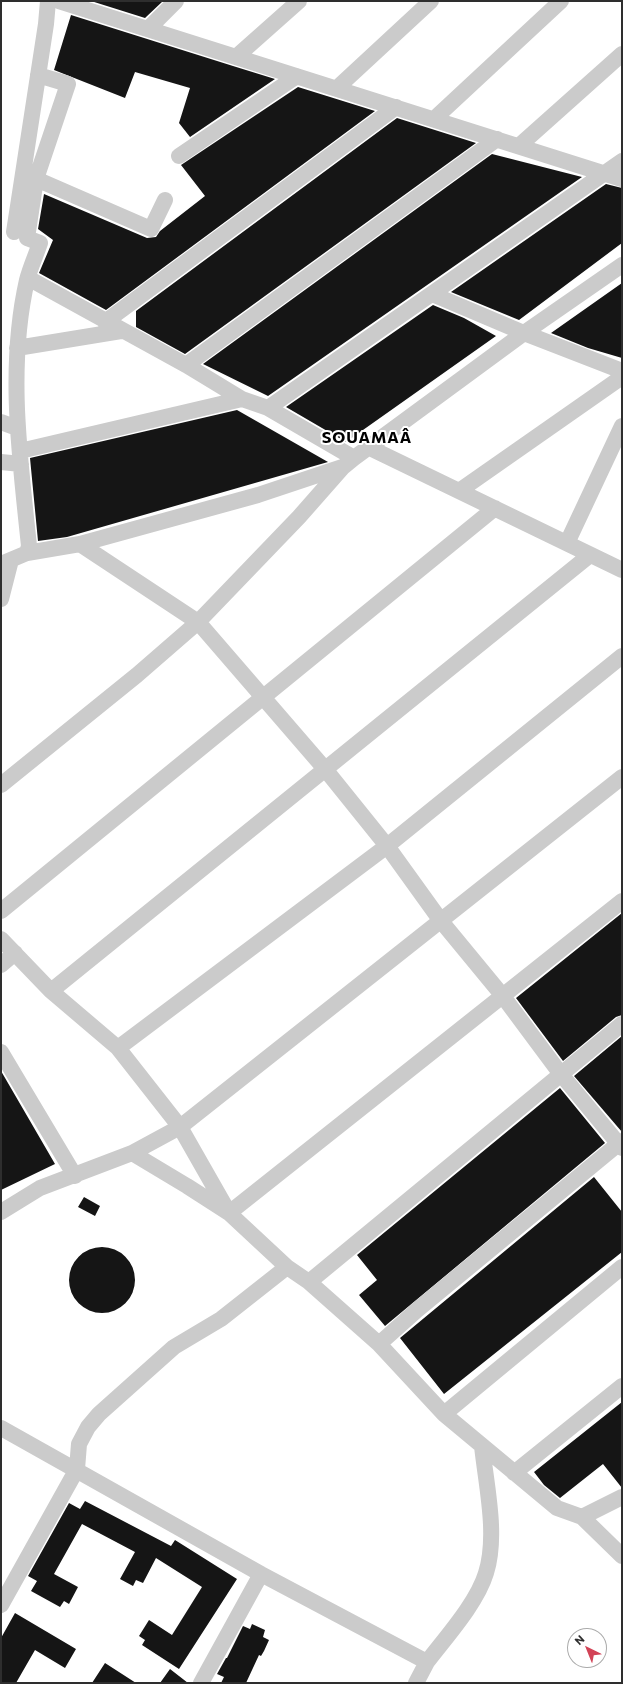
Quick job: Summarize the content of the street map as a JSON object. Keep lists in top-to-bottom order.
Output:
{
  "districts": ["SOUAMAÂ"],
  "north": "top left"
}
